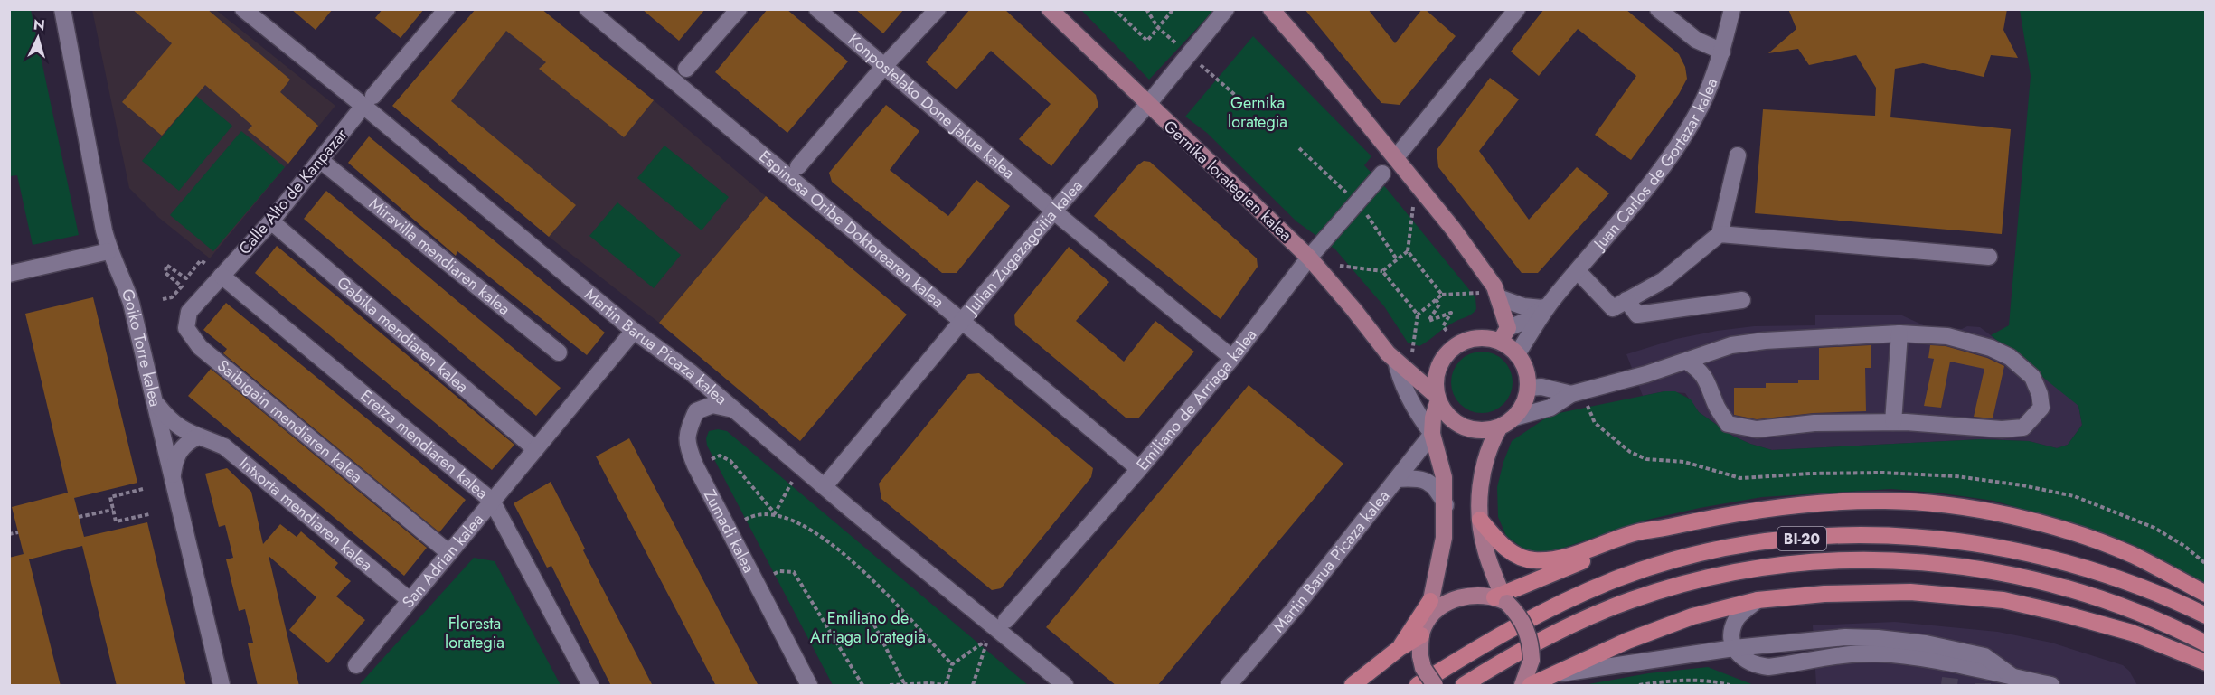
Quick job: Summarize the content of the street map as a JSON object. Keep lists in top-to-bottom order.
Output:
{
  "streets": {
    "highway": ["BI-20"],
    "main road": ["Gernika lorategien kalea"],
    "street": [
      "Konpostelako Done Jakue kalea",
      "Juan Carlos de Gortazar kalea",
      "Calle Alto de Kanpazar",
      "Espinosa Oribe Doktorearen kalea",
      "Julian Zugazagoitia kalea",
      "Miravilla mendiaren kalea",
      "Gabika mendiaren kalea",
      "Martin Barua Picaza kalea",
      "Goiko Torre kalea",
      "Emiliano de Arriaga kalea",
      "Saibigain mendiaren kalea",
      "Eretza mendiaren kalea",
      "Intxorta mendiaren kalea",
      "Zumadi kalea",
      "San Adrian kalea"
    ]
  },
  "crossings": [
    ["Juan Carlos de Gortazar kalea", "Gernika lorategien kalea"],
    ["Gernika lorategien kalea", "Julian Zugazagoitia kalea"],
    ["Gernika lorategien kalea", "Martin Barua Picaza kalea"],
    ["Gernika lorategien kalea", "Emiliano de Arriaga kalea"],
    ["Calle Alto de Kanpazar", "Miravilla mendiaren kalea"],
    ["Calle Alto de Kanpazar", "Gabika mendiaren kalea"],
    ["Calle Alto de Kanpazar", "Martin Barua Picaza kalea"],
    ["Calle Alto de Kanpazar", "Saibigain mendiaren kalea"],
    ["Calle Alto de Kanpazar", "Eretza mendiaren kalea"],
    ["Espinosa Oribe Doktorearen kalea", "Julian Zugazagoitia kalea"],
    ["Espinosa Oribe Doktorearen kalea", "Emiliano de Arriaga kalea"],
    ["Julian Zugazagoitia kalea", "Martin Barua Picaza kalea"],
    ["Gabika mendiaren kalea", "San Adrian kalea"],
    ["Martin Barua Picaza kalea", "San Adrian kalea"],
    ["Goiko Torre kalea", "Intxorta mendiaren kalea"],
    ["Saibigain mendiaren kalea", "Eretza mendiaren kalea"],
    ["Saibigain mendiaren kalea", "San Adrian kalea"],
    ["Eretza mendiaren kalea", "San Adrian kalea"],
    ["Intxorta mendiaren kalea", "San Adrian kalea"]
  ],
  "parks": ["Gernika lorategia", "Emiliano de Arriaga lorategia", "Floresta lorategia"],
  "north": "top"
}
